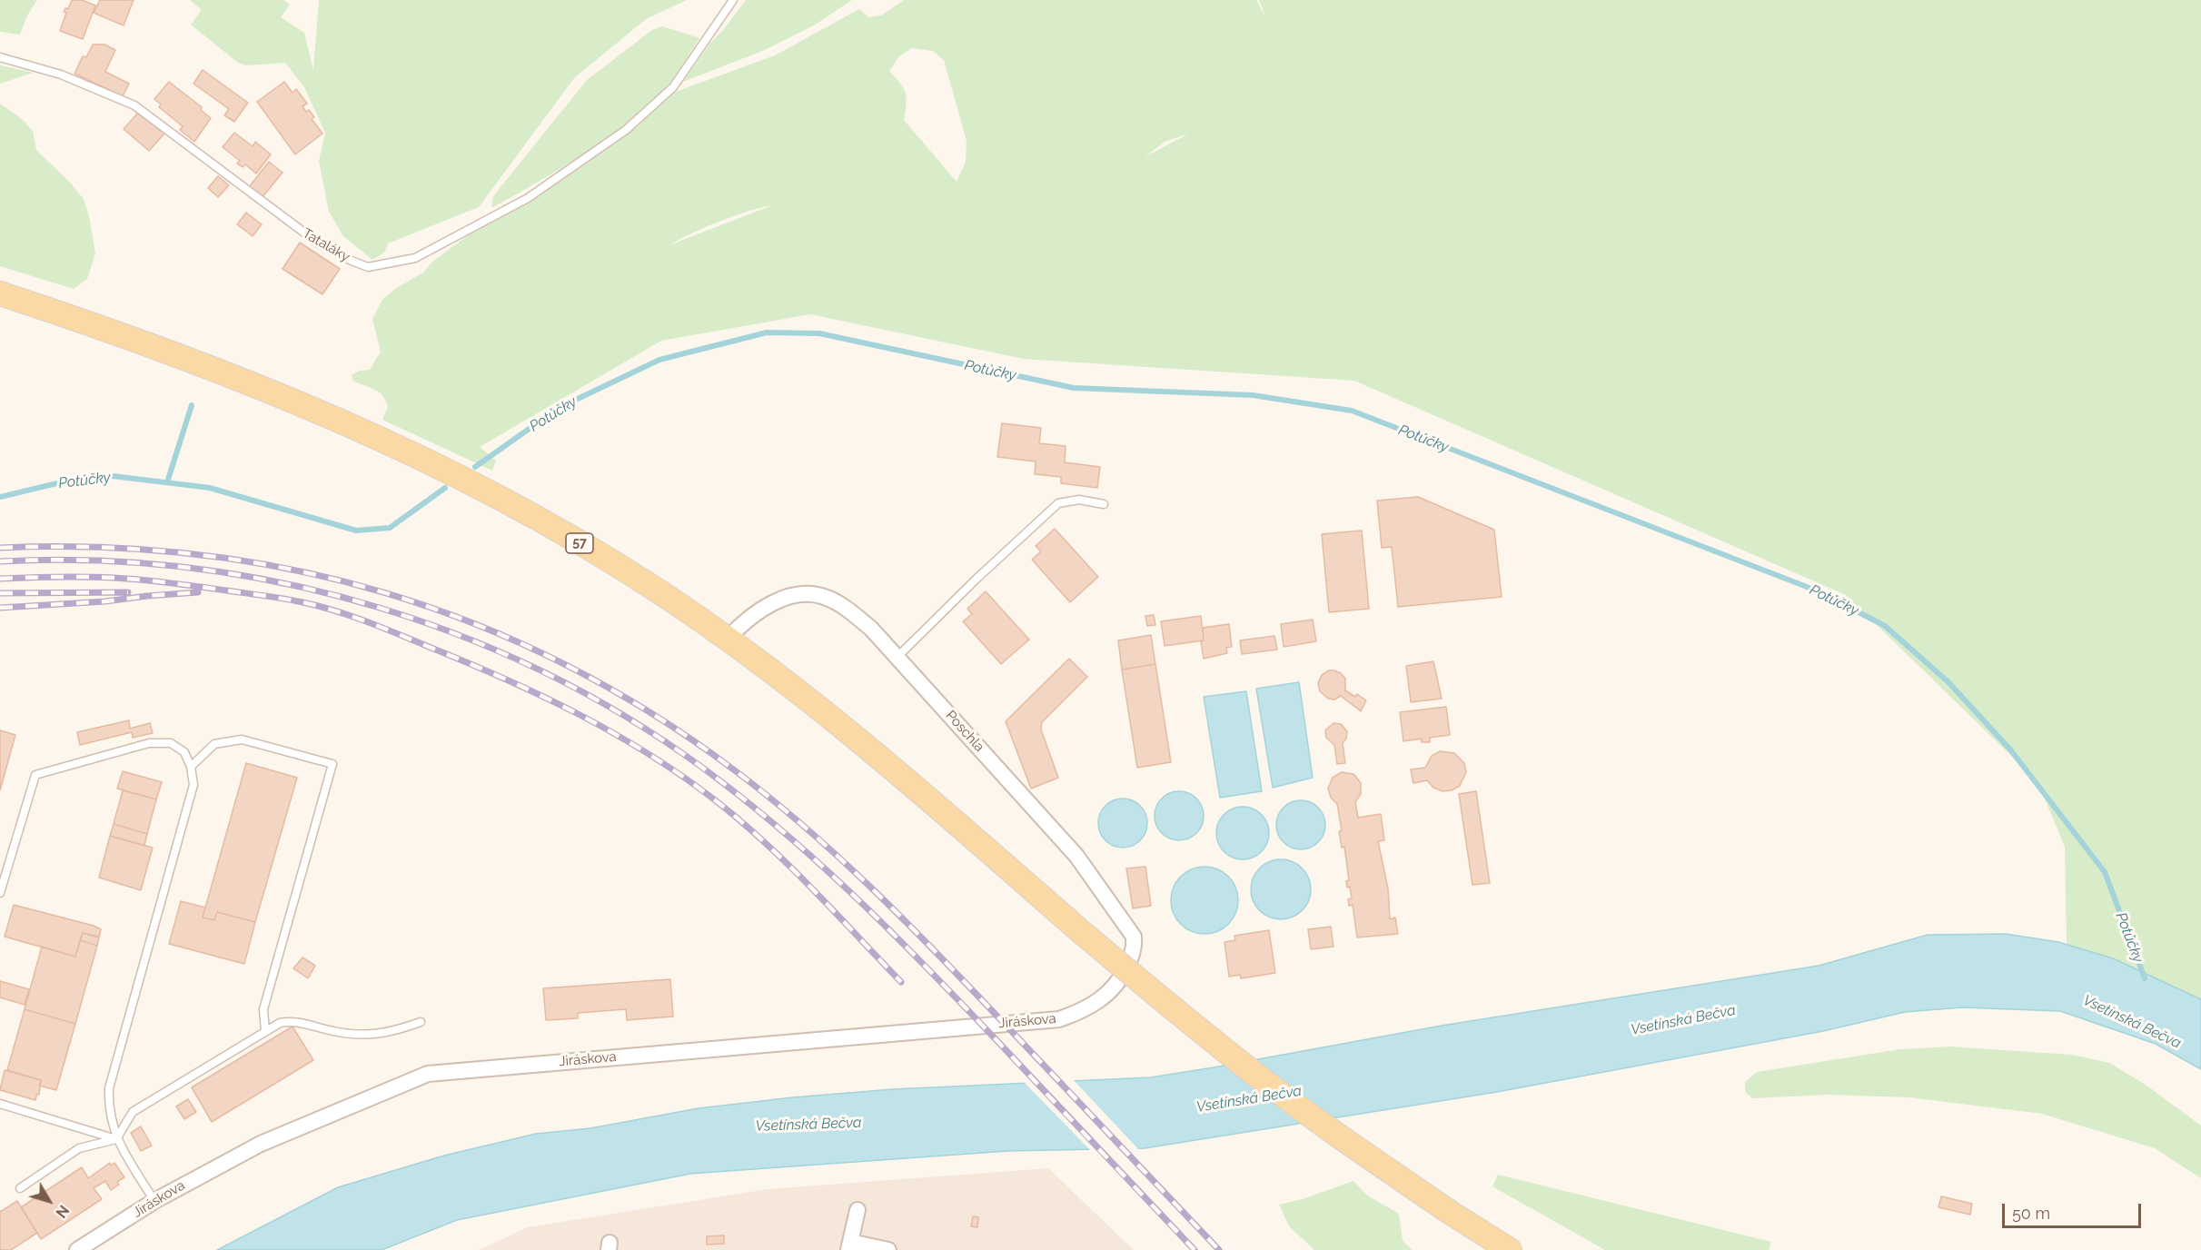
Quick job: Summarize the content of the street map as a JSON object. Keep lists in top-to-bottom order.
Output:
{
  "streets": {
    "main road": ["57"],
    "street": ["Poschla", "Jiráskova"],
    "lane": ["Tataláky"]
  },
  "crossings": [
    ["57", "Poschla"],
    ["Poschla", "Jiráskova"]
  ],
  "water": ["Potůčky", "Vsetínská Bečva"],
  "scale_bar": "50 m",
  "north": "bottom right"
}
